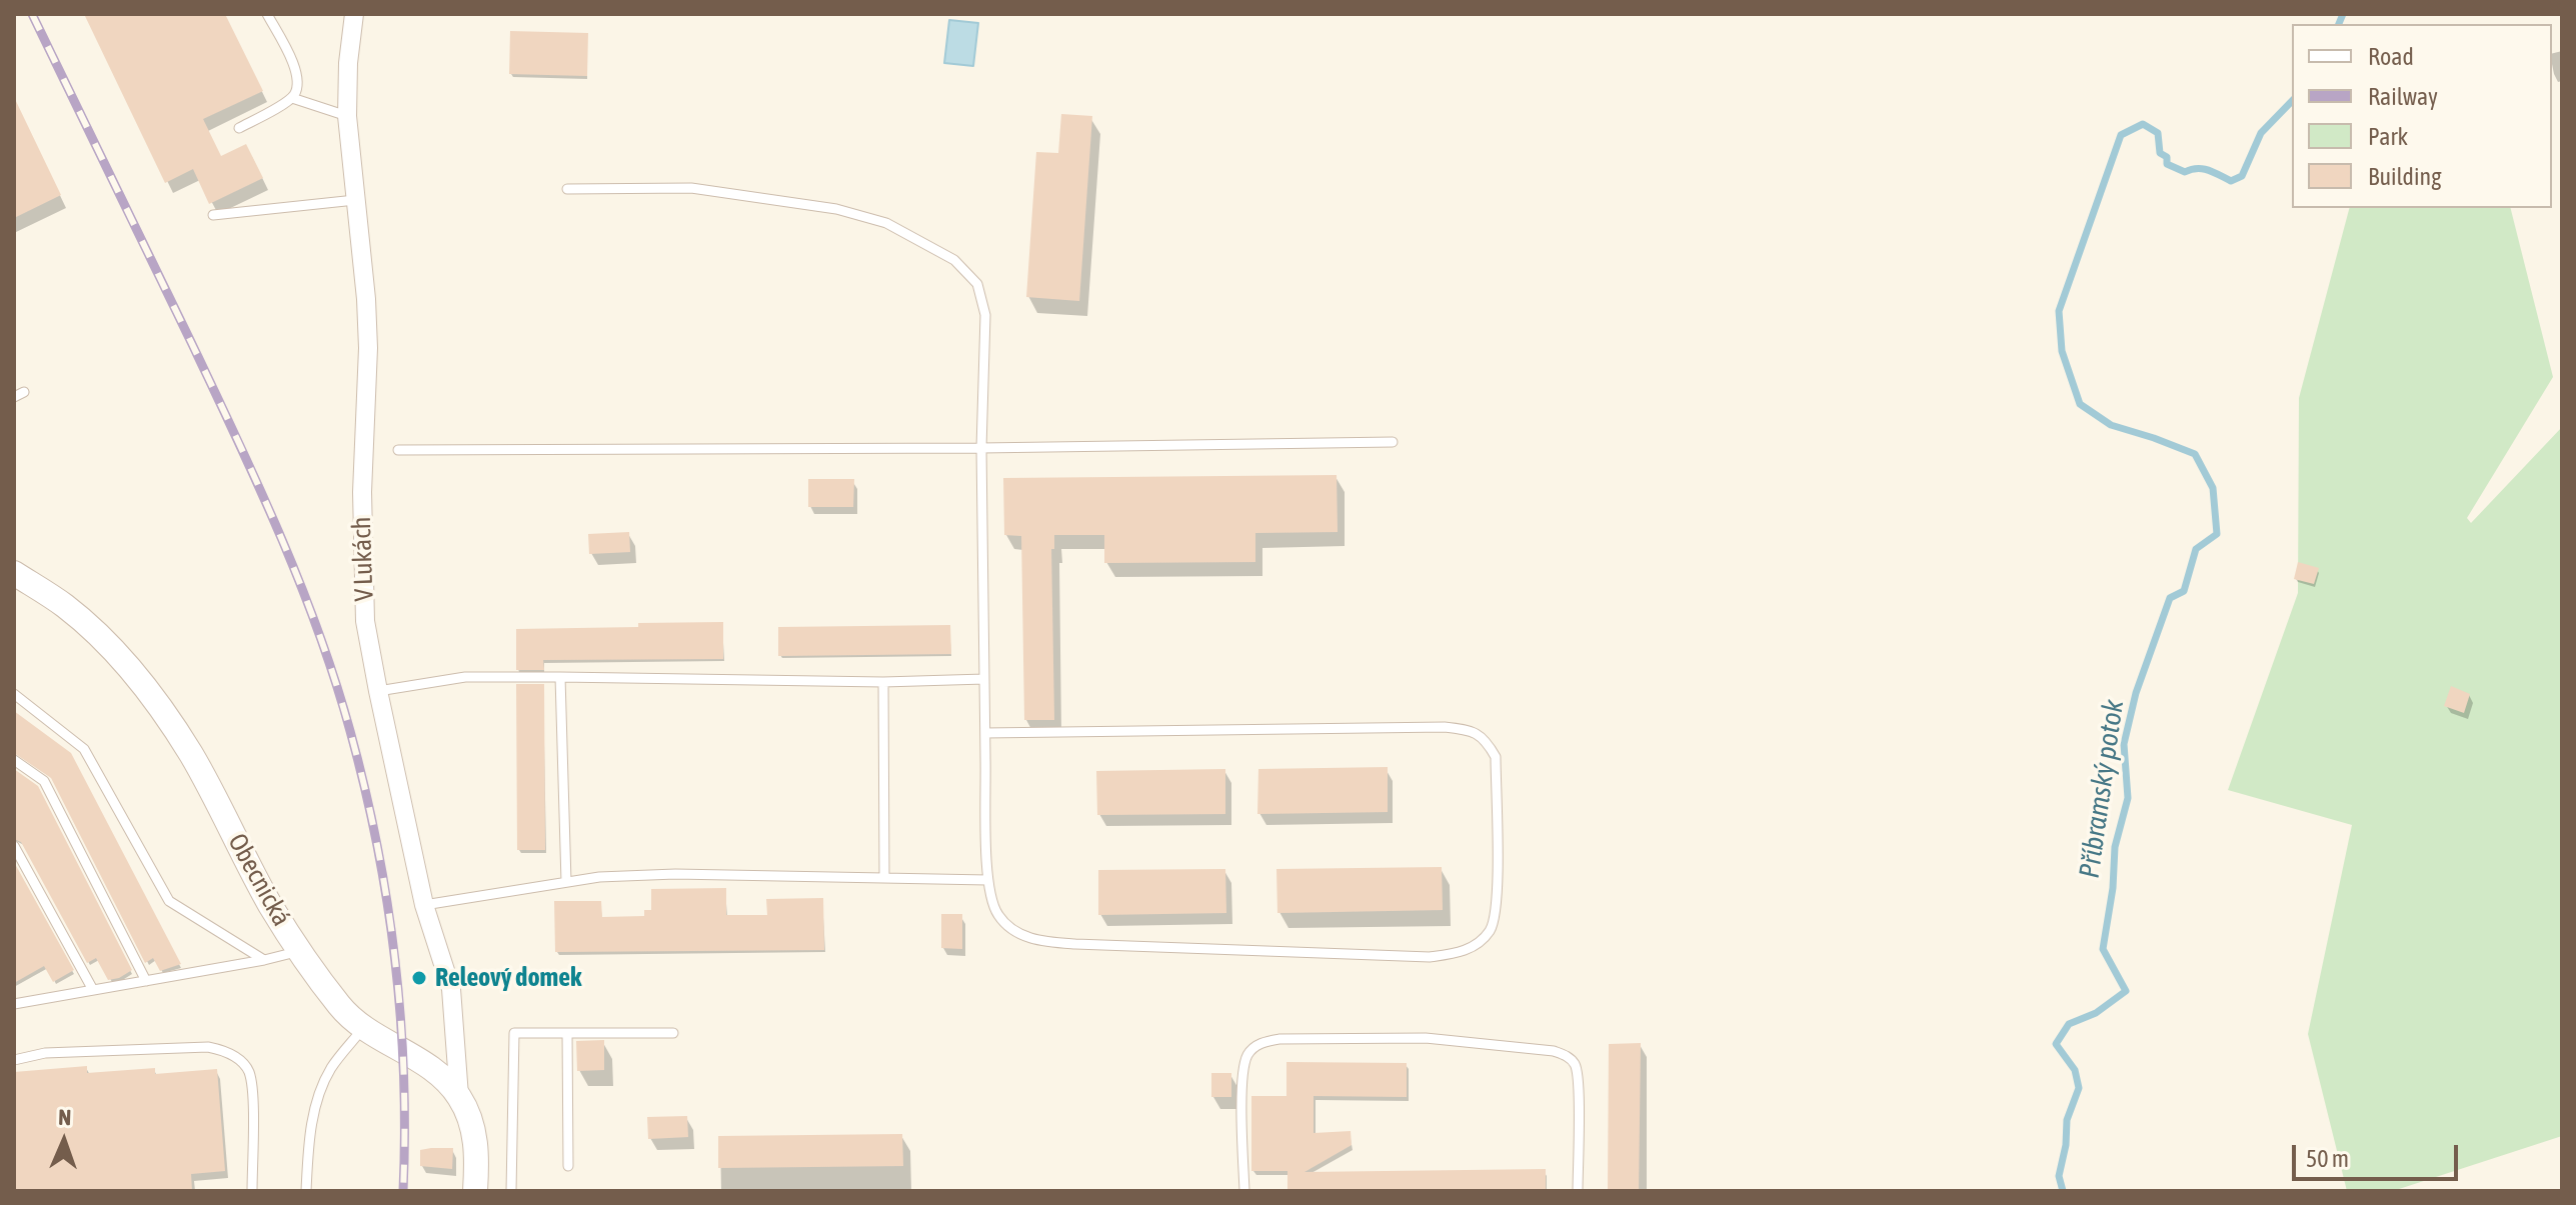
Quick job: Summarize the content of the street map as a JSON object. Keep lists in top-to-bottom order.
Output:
{
  "streets": {
    "street": ["V Lukách", "Obecnická"]
  },
  "crossings": [
    ["V Lukách", "Obecnická"]
  ],
  "water": ["Příbramský potok"],
  "places": ["Releový domek"],
  "legend": [
    "Road",
    "Railway",
    "Park",
    "Building"
  ],
  "scale_bar": "50 m",
  "north": "top"
}
